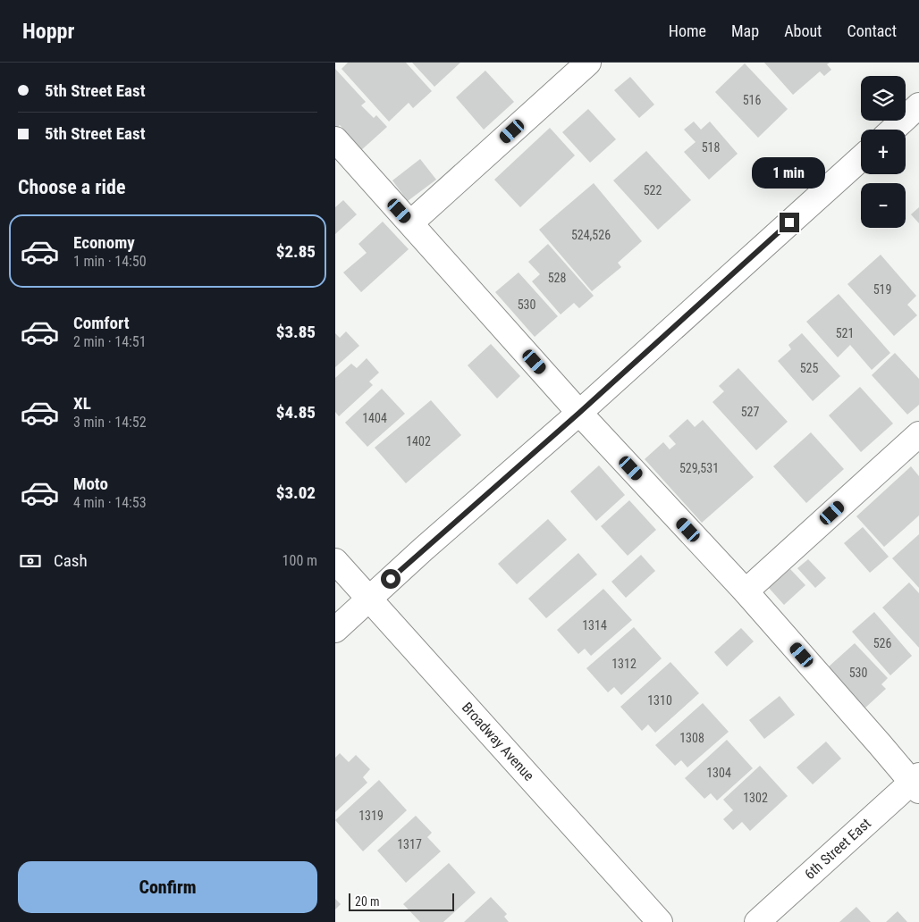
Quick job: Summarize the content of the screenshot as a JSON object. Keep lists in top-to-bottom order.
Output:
{
  "streets": {
    "street": ["Broadway Avenue", "6th Street East"]
  },
  "house_numbers": [
    "516",
    "518",
    "522",
    "524,526",
    "528",
    "519",
    "530",
    "521",
    "525",
    "527",
    "1404",
    "1402",
    "529,531",
    "1314",
    "526",
    "1312",
    "530",
    "1310",
    "1308",
    "1304",
    "1302",
    "1319",
    "1317"
  ],
  "scale_bar": "20 m",
  "page": {
    "header": "Hoppr",
    "nav": [
      "Home",
      "Map",
      "About",
      "Contact"
    ],
    "banner": ["5th Street East", "5th Street East"],
    "map_buttons": ["+", "−"],
    "bubble": "1 min",
    "heading": "Choose a ride",
    "list": [
      {
        "name": "Economy",
        "note": "1 min · 14:50",
        "value": "$2.85"
      },
      {
        "name": "Comfort",
        "note": "2 min · 14:51",
        "value": "$3.85"
      },
      {
        "name": "XL",
        "note": "3 min · 14:52",
        "value": "$4.85"
      },
      {
        "name": "Moto",
        "note": "4 min · 14:53",
        "value": "$3.02"
      }
    ],
    "pay": ["Cash", "100 m"],
    "buttons": "Confirm",
    "scale": "20 m"
  }
}
